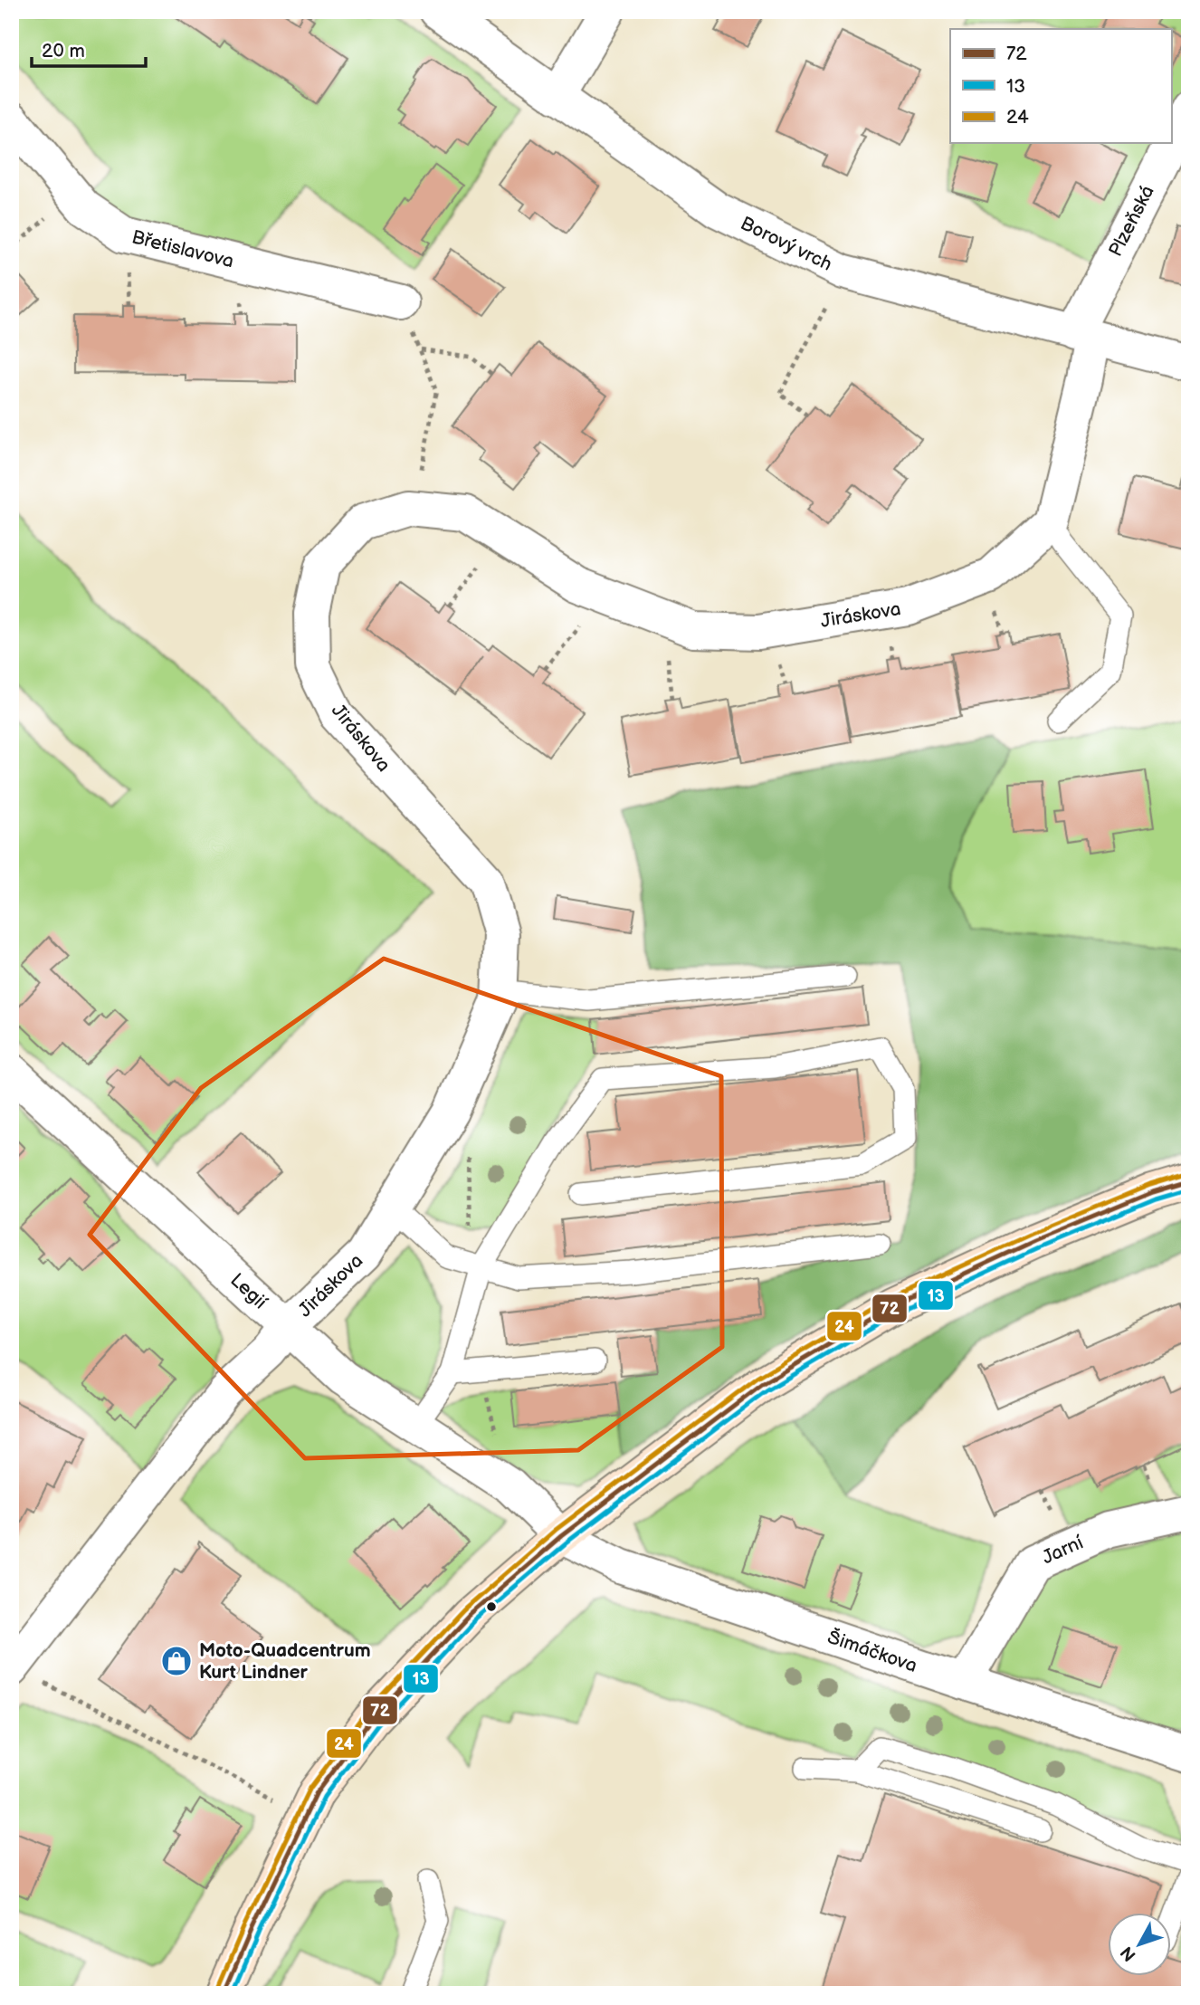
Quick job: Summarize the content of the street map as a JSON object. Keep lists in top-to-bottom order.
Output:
{
  "streets": {
    "street": [
      "Plzeňská",
      "Borový vrch",
      "Břetislavova",
      "Jiráskova",
      "Legií",
      "Jarní",
      "Šimáčkova"
    ]
  },
  "crossings": [
    ["Plzeňská", "Borový vrch"],
    ["Jiráskova", "Legií"],
    ["Legií", "Šimáčkova"],
    ["Jarní", "Šimáčkova"]
  ],
  "places": {
    "shop": ["Moto-Quadcentrum Kurt Lindner"]
  },
  "lines": ["transit line 24", "transit line 72", "transit line 13"],
  "legend": ["72", "13", "24"],
  "scale_bar": "20 m",
  "north": "bottom left"
}
